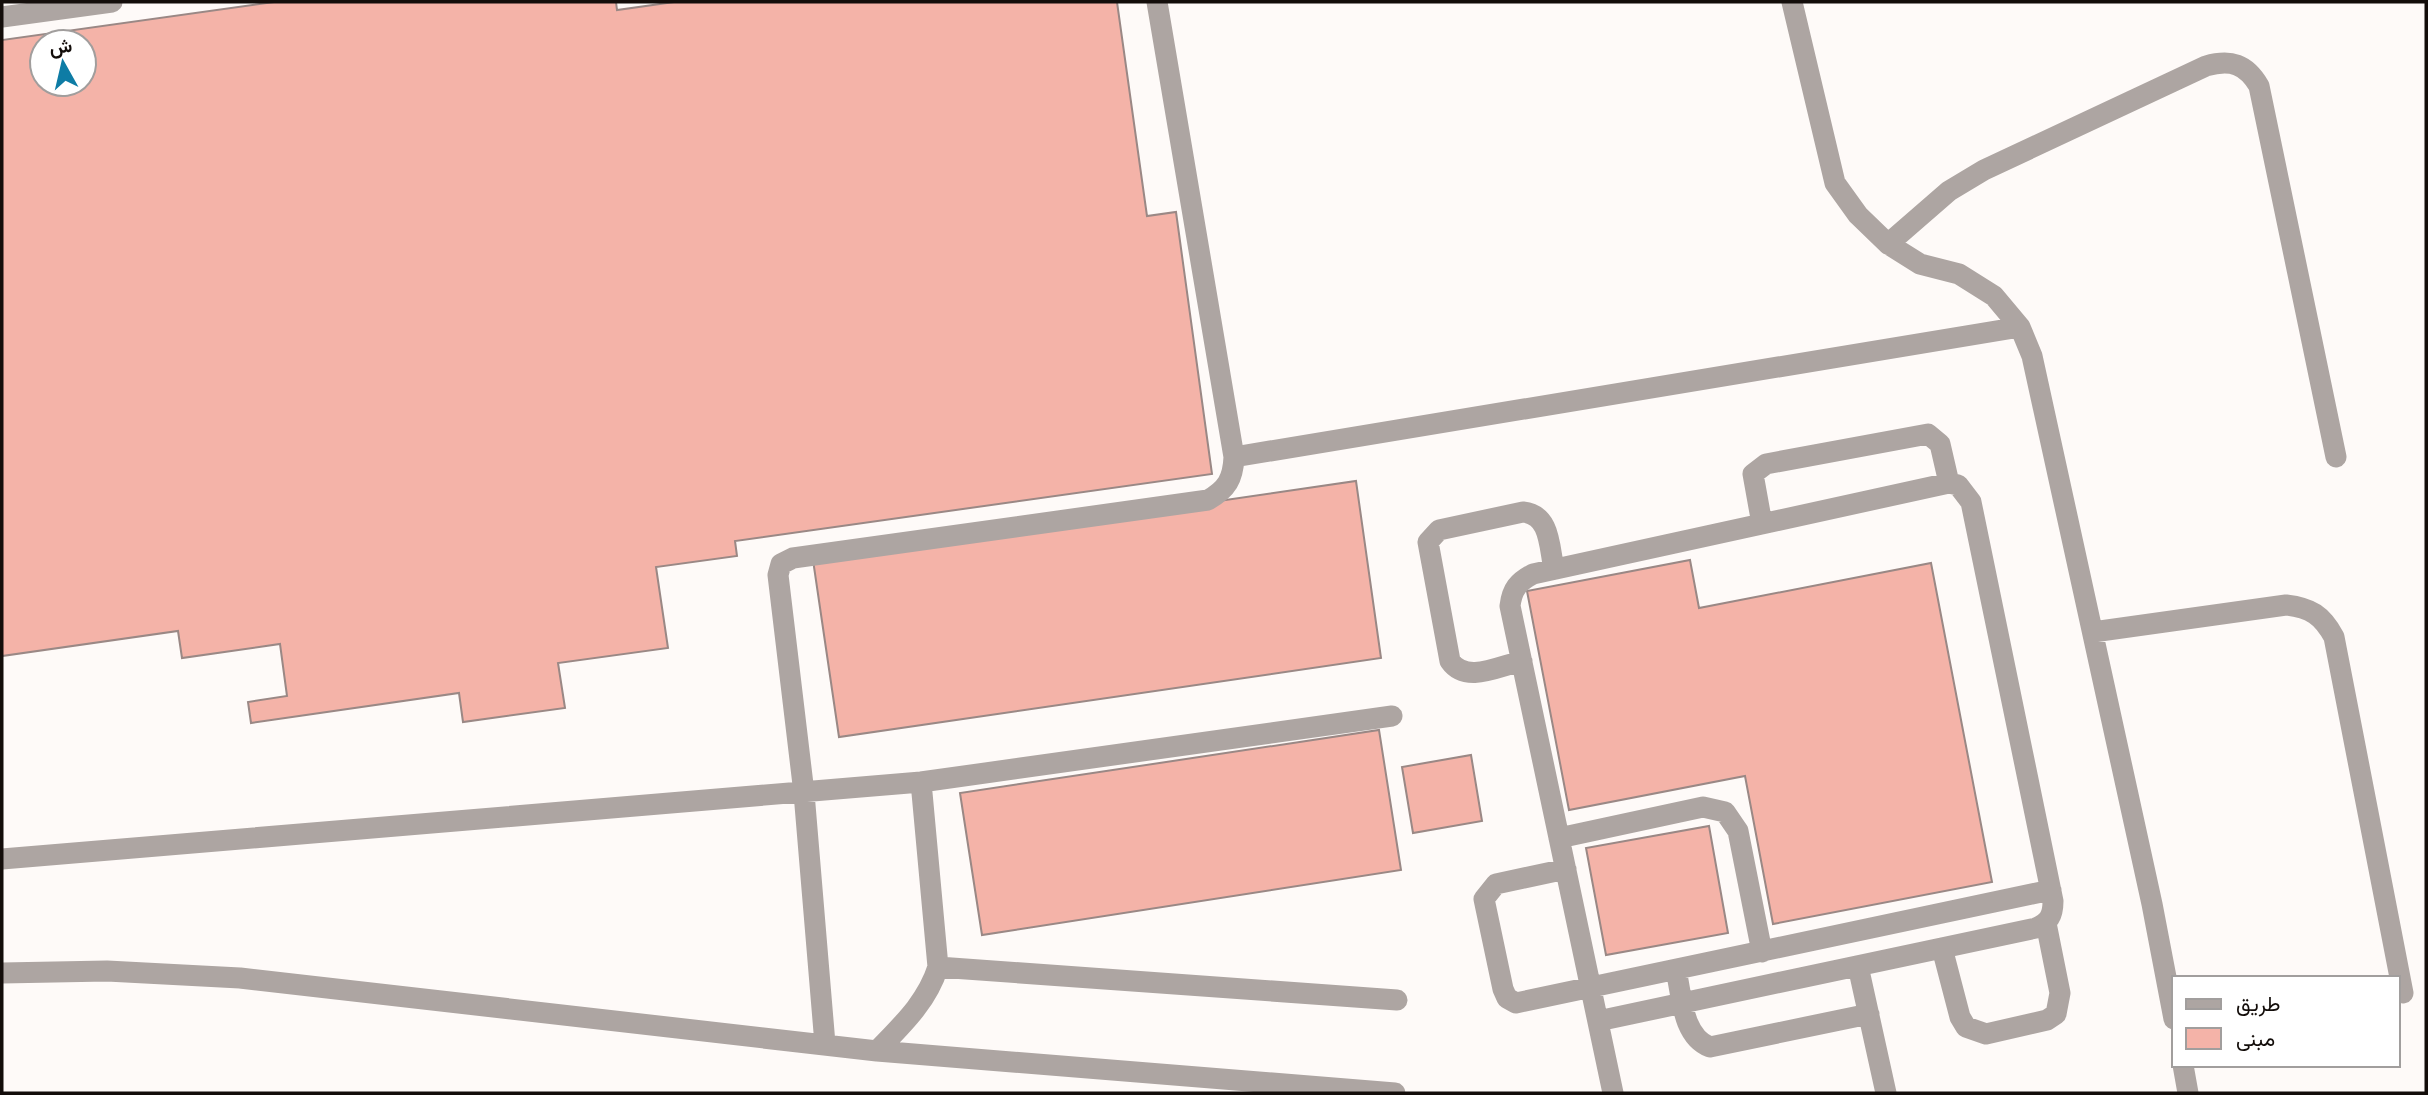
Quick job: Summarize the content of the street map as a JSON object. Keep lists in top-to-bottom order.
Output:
{
  "legend": ["طريق", "مبنى"],
  "north": "top"
}
